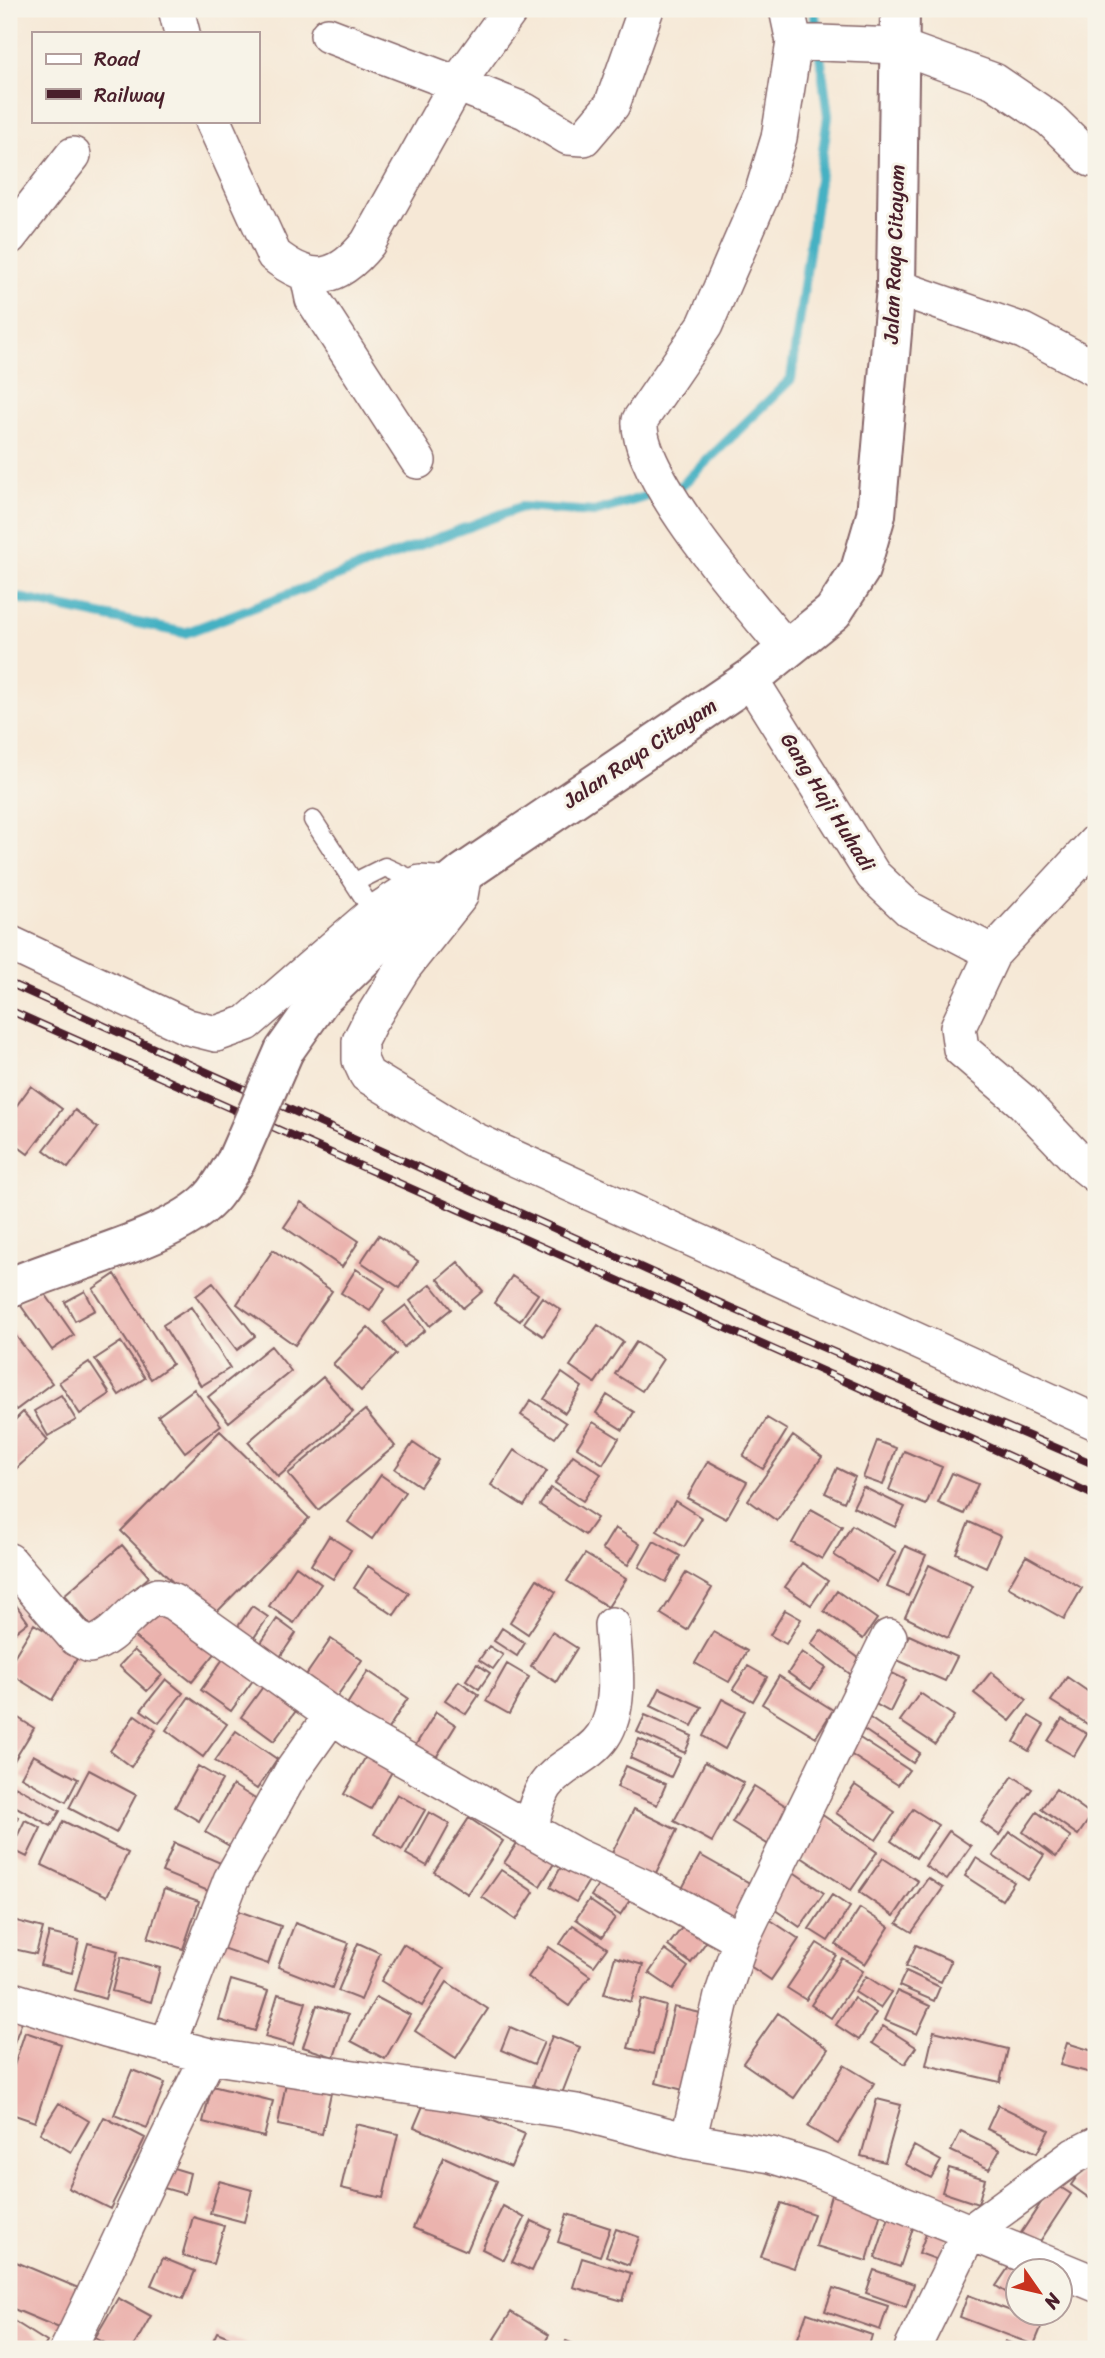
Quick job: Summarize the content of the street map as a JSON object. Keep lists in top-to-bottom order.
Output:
{
  "streets": {
    "main road": ["Jalan Raya Citayam"],
    "street": ["Gang Haji Huhadi"]
  },
  "crossings": [
    ["Jalan Raya Citayam", "Gang Haji Huhadi"]
  ],
  "legend": ["Road", "Railway"],
  "north": "bottom right"
}
